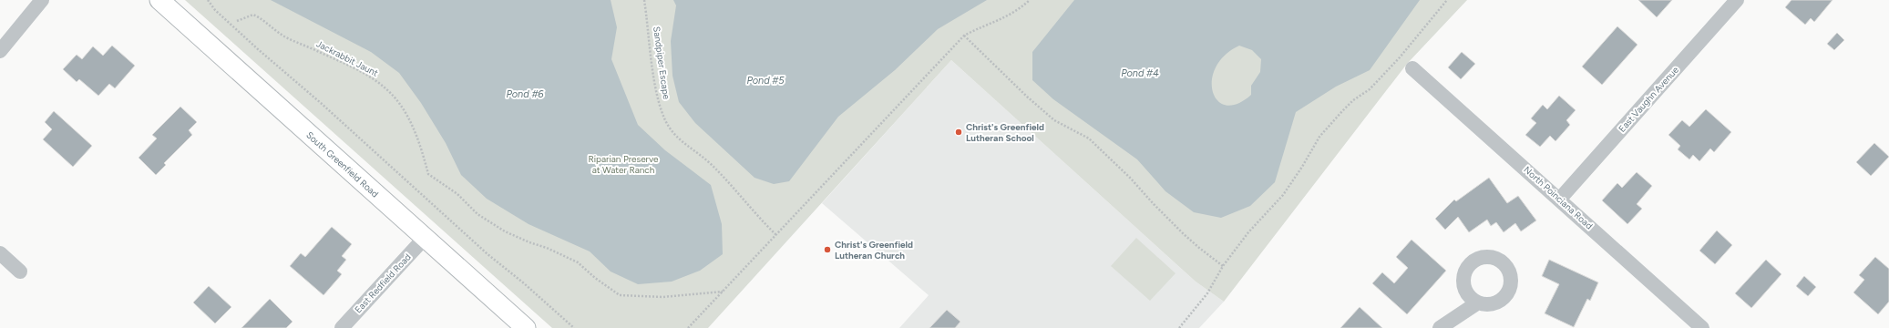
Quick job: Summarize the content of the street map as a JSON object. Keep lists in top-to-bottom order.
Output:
{
  "streets": {
    "main road": ["South Greenfield Road"],
    "street": ["East Vaughn Avenue", "North Poinciana Road", "East Redfield Road"],
    "path": ["Jackrabbit Jaunt", "Sandpiper Escape"]
  },
  "crossings": [
    ["East Vaughn Avenue", "North Poinciana Road"],
    ["South Greenfield Road", "East Redfield Road"]
  ],
  "water": ["Pond #4", "Pond #5", "Pond #6"],
  "parks": ["Riparian Preserve at Water Ranch"],
  "places": ["Christ's Greenfield Lutheran School", "Christ's Greenfield Lutheran Church"]
}
